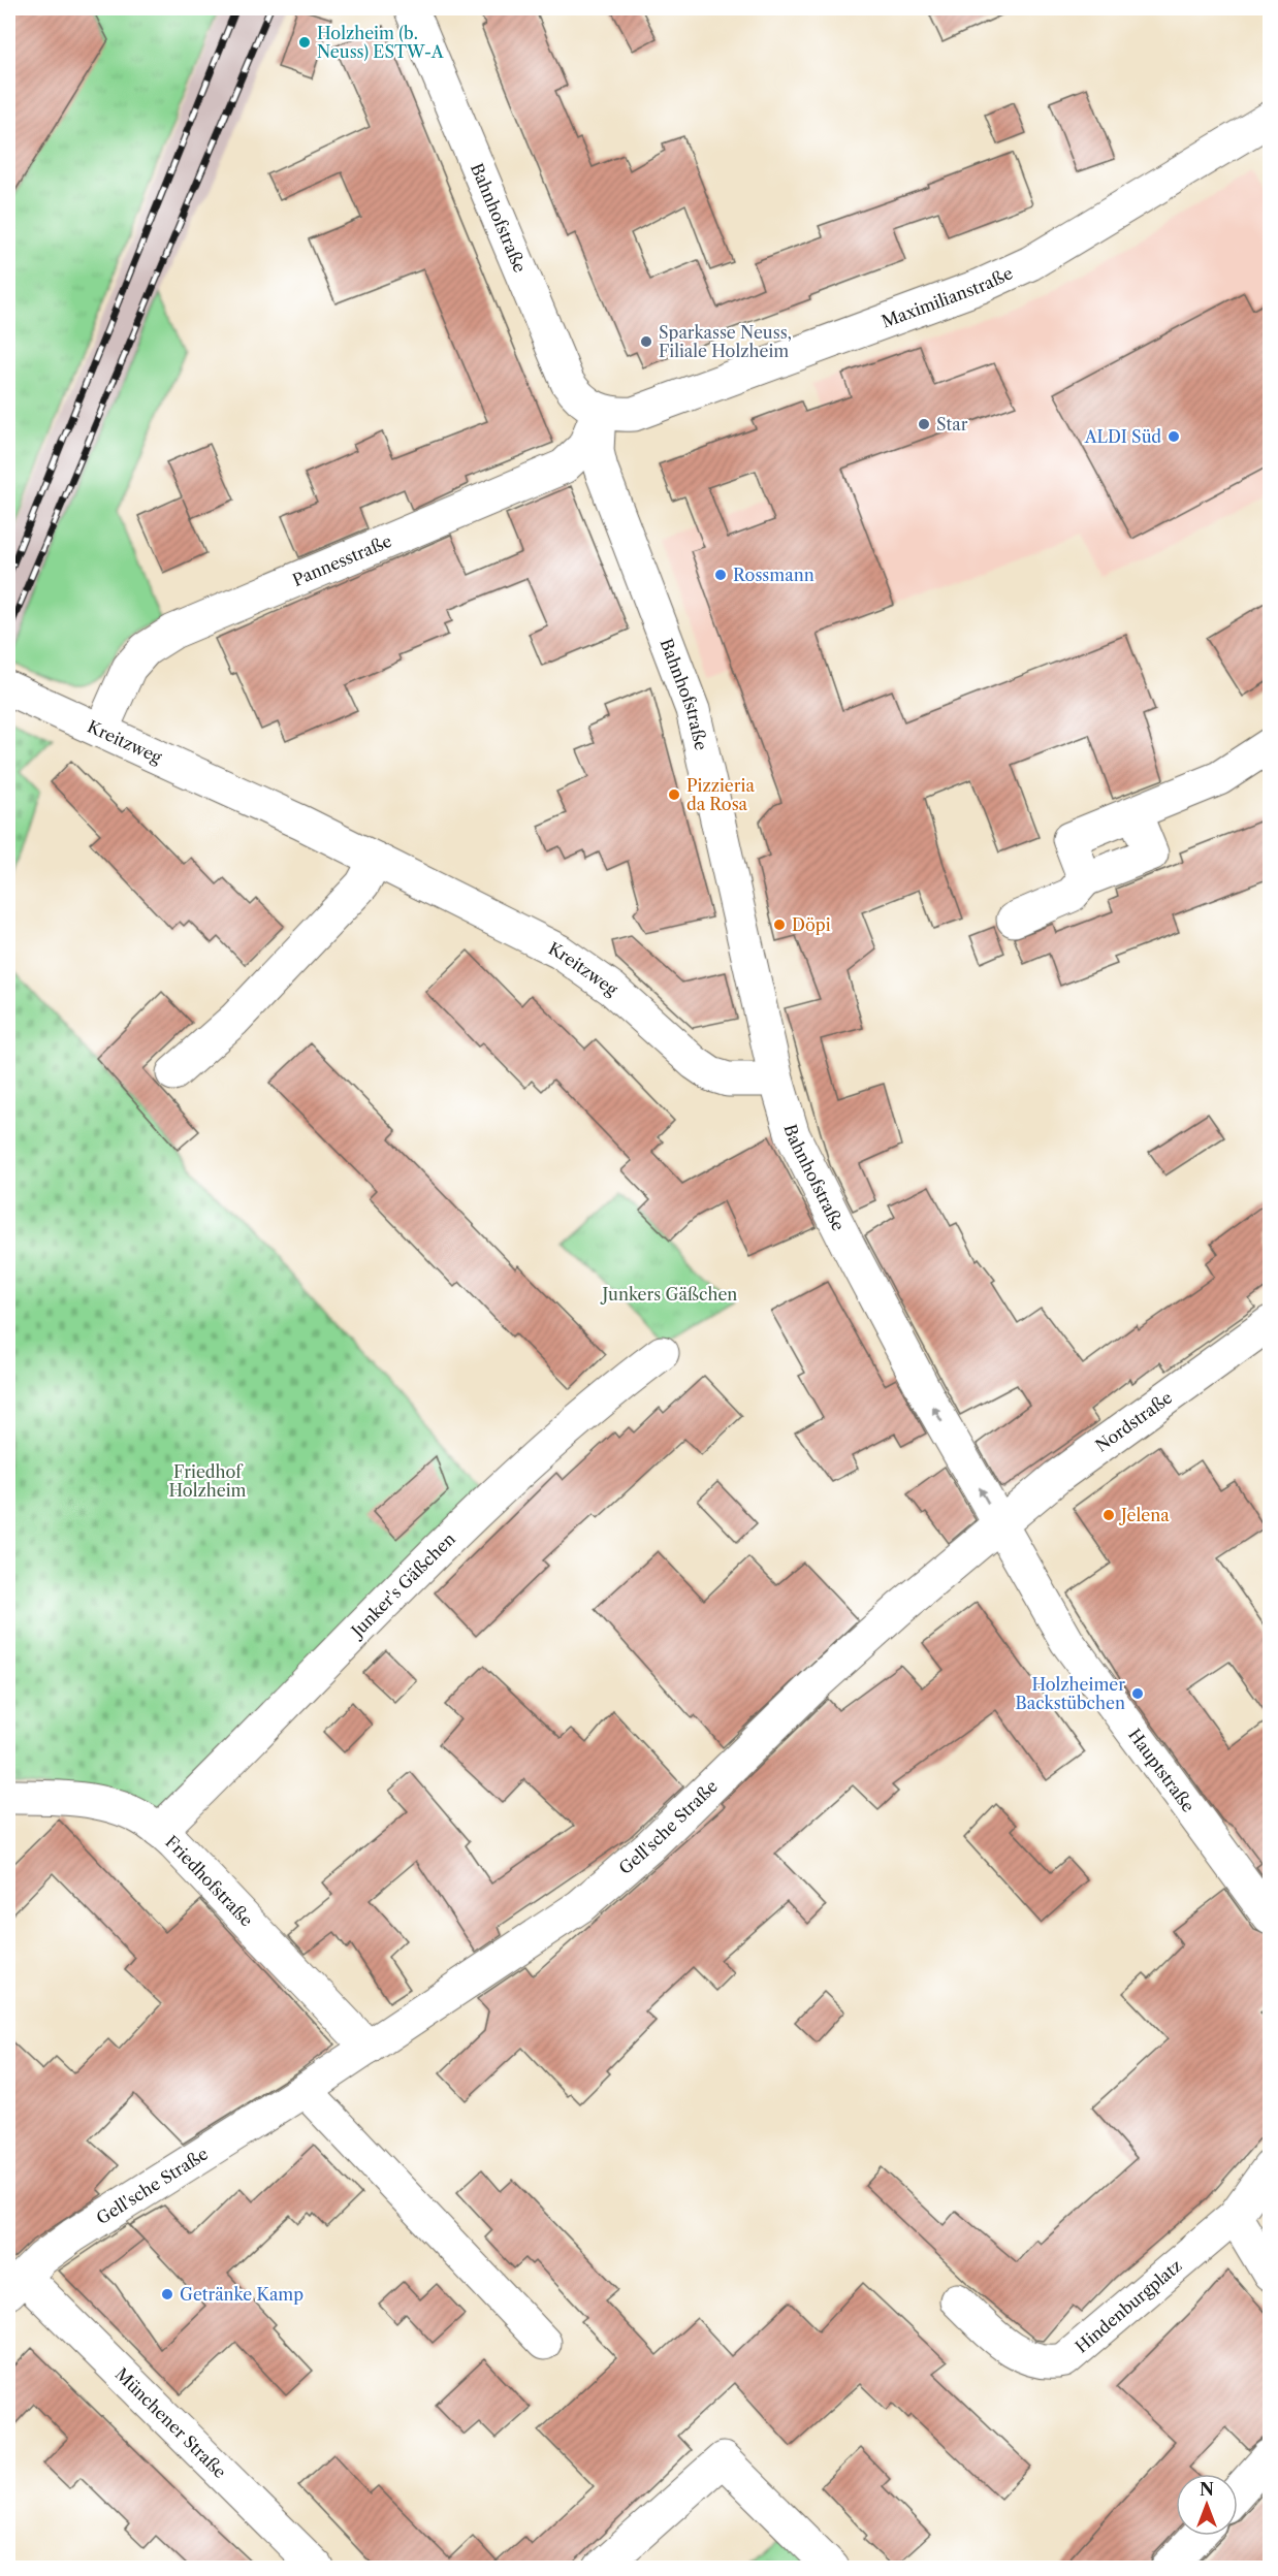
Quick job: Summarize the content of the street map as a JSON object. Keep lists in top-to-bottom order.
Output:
{
  "streets": {
    "street": [
      "Bahnhofstraße",
      "Maximilianstraße",
      "Pannesstraße",
      "Kreitzweg",
      "Nordstraße",
      "Junker's Gäßchen",
      "Hauptstraße",
      "Gell'sche Straße",
      "Friedhofstraße",
      "Hindenburgplatz",
      "Münchener Straße"
    ]
  },
  "crossings": [
    ["Bahnhofstraße", "Maximilianstraße"],
    ["Bahnhofstraße", "Pannesstraße"],
    ["Bahnhofstraße", "Kreitzweg"],
    ["Bahnhofstraße", "Nordstraße"],
    ["Bahnhofstraße", "Hauptstraße"],
    ["Bahnhofstraße", "Gell'sche Straße"],
    ["Maximilianstraße", "Pannesstraße"],
    ["Pannesstraße", "Kreitzweg"],
    ["Nordstraße", "Hauptstraße"],
    ["Nordstraße", "Gell'sche Straße"],
    ["Junker's Gäßchen", "Friedhofstraße"],
    ["Hauptstraße", "Gell'sche Straße"],
    ["Gell'sche Straße", "Friedhofstraße"],
    ["Gell'sche Straße", "Münchener Straße"]
  ],
  "parks": ["Junkers Gäßchen", "Friedhof Holzheim"],
  "places": [
    "Holzheim (b. Neuss) ESTW-A",
    "Sparkasse Neuss, Filiale Holzheim",
    "Star",
    "ALDI Süd",
    "Rossmann",
    "Pizzieria da Rosa",
    "Döpi",
    "Jelena",
    "Holzheimer Backstübchen",
    "Getränke Kamp"
  ],
  "north": "top"
}
